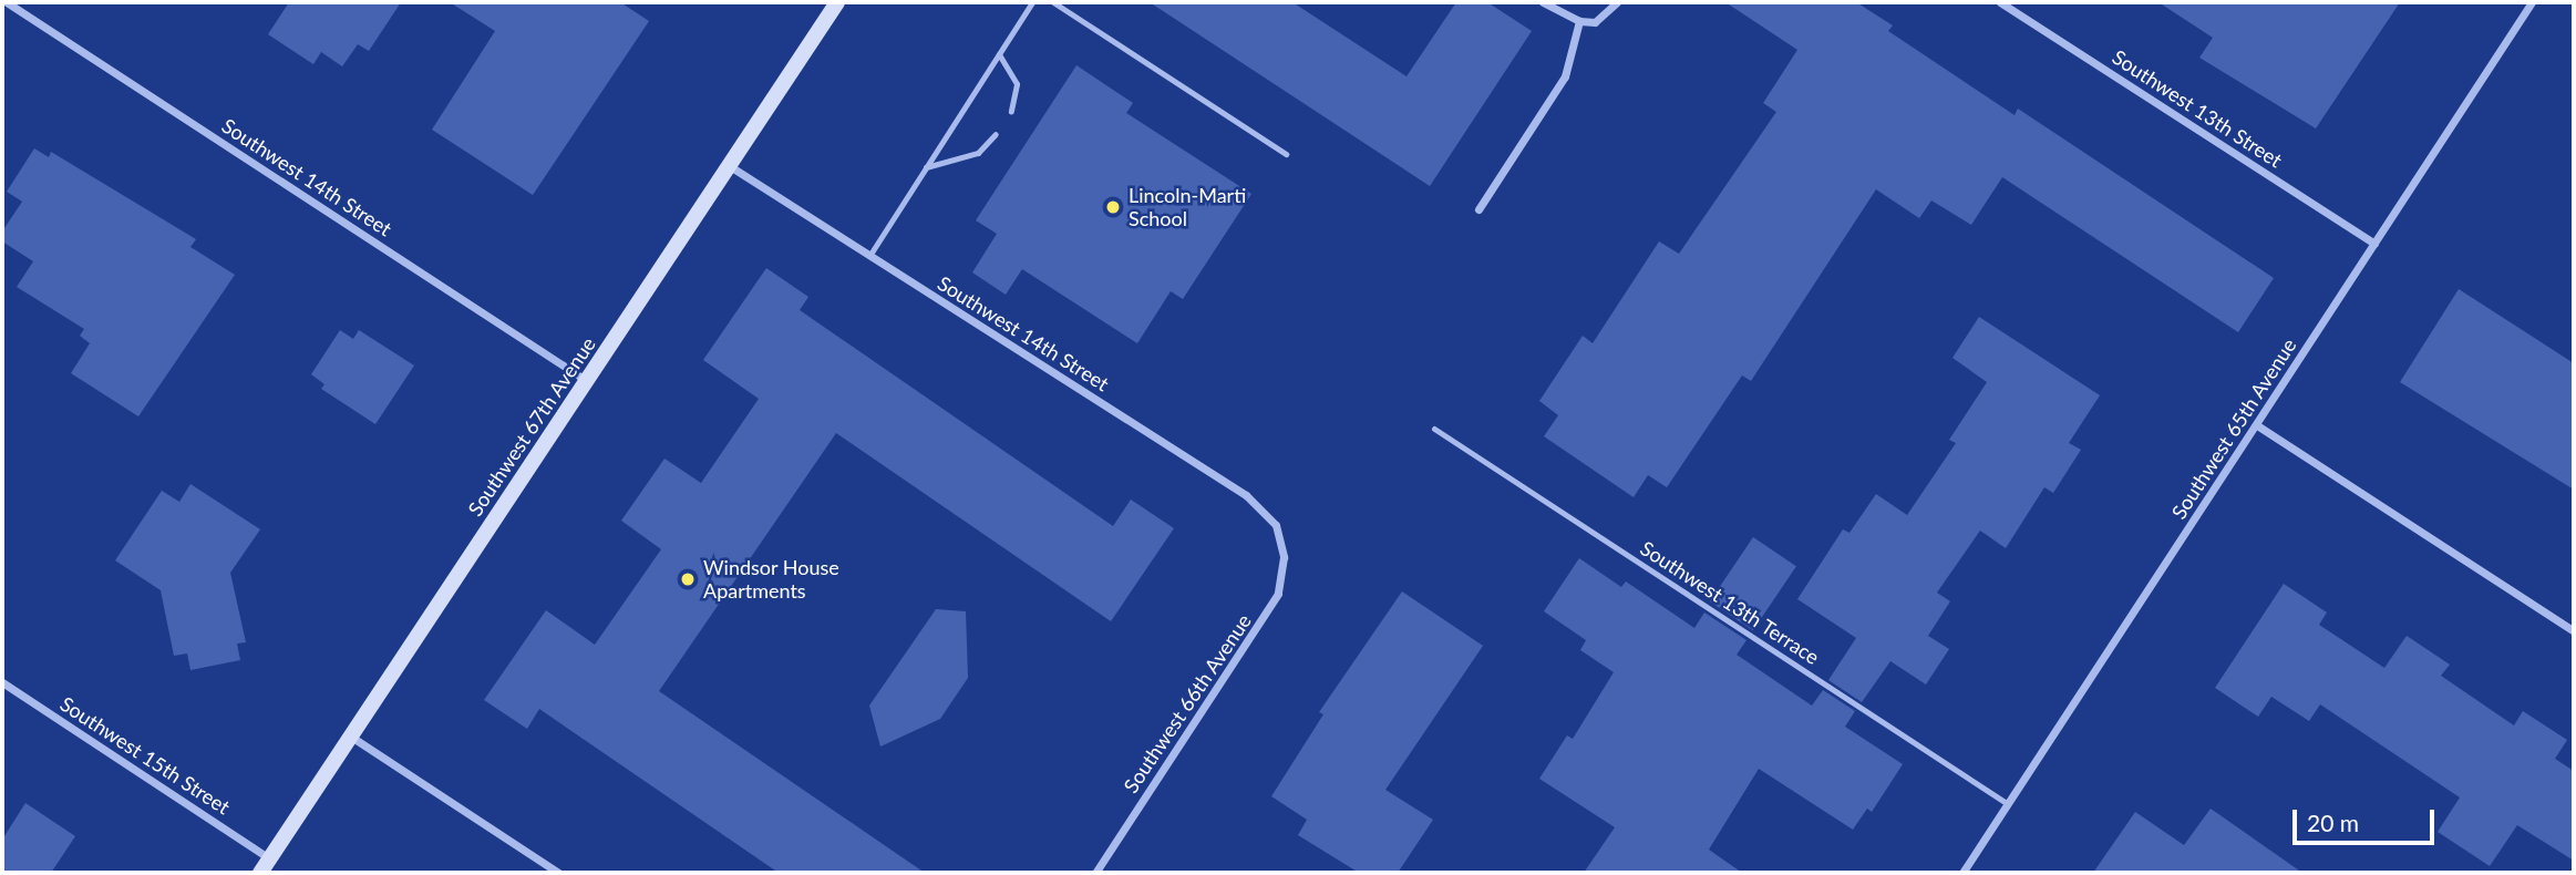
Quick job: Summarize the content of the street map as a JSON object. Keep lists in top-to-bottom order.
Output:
{
  "streets": {
    "main road": ["Southwest 67th Avenue"],
    "street": [
      "Southwest 13th Street",
      "Southwest 14th Street",
      "Southwest 65th Avenue",
      "Southwest 66th Avenue",
      "Southwest 15th Street"
    ],
    "lane": ["Southwest 13th Terrace"]
  },
  "crossings": [
    ["Southwest 13th Street", "Southwest 65th Avenue"],
    ["Southwest 14th Street", "Southwest 67th Avenue"],
    ["Southwest 14th Street", "Southwest 66th Avenue"],
    ["Southwest 67th Avenue", "Southwest 15th Street"],
    ["Southwest 65th Avenue", "Southwest 13th Terrace"]
  ],
  "places": ["Lincoln-Marti School", "Windsor House Apartments"],
  "scale_bar": "20 m"
}
